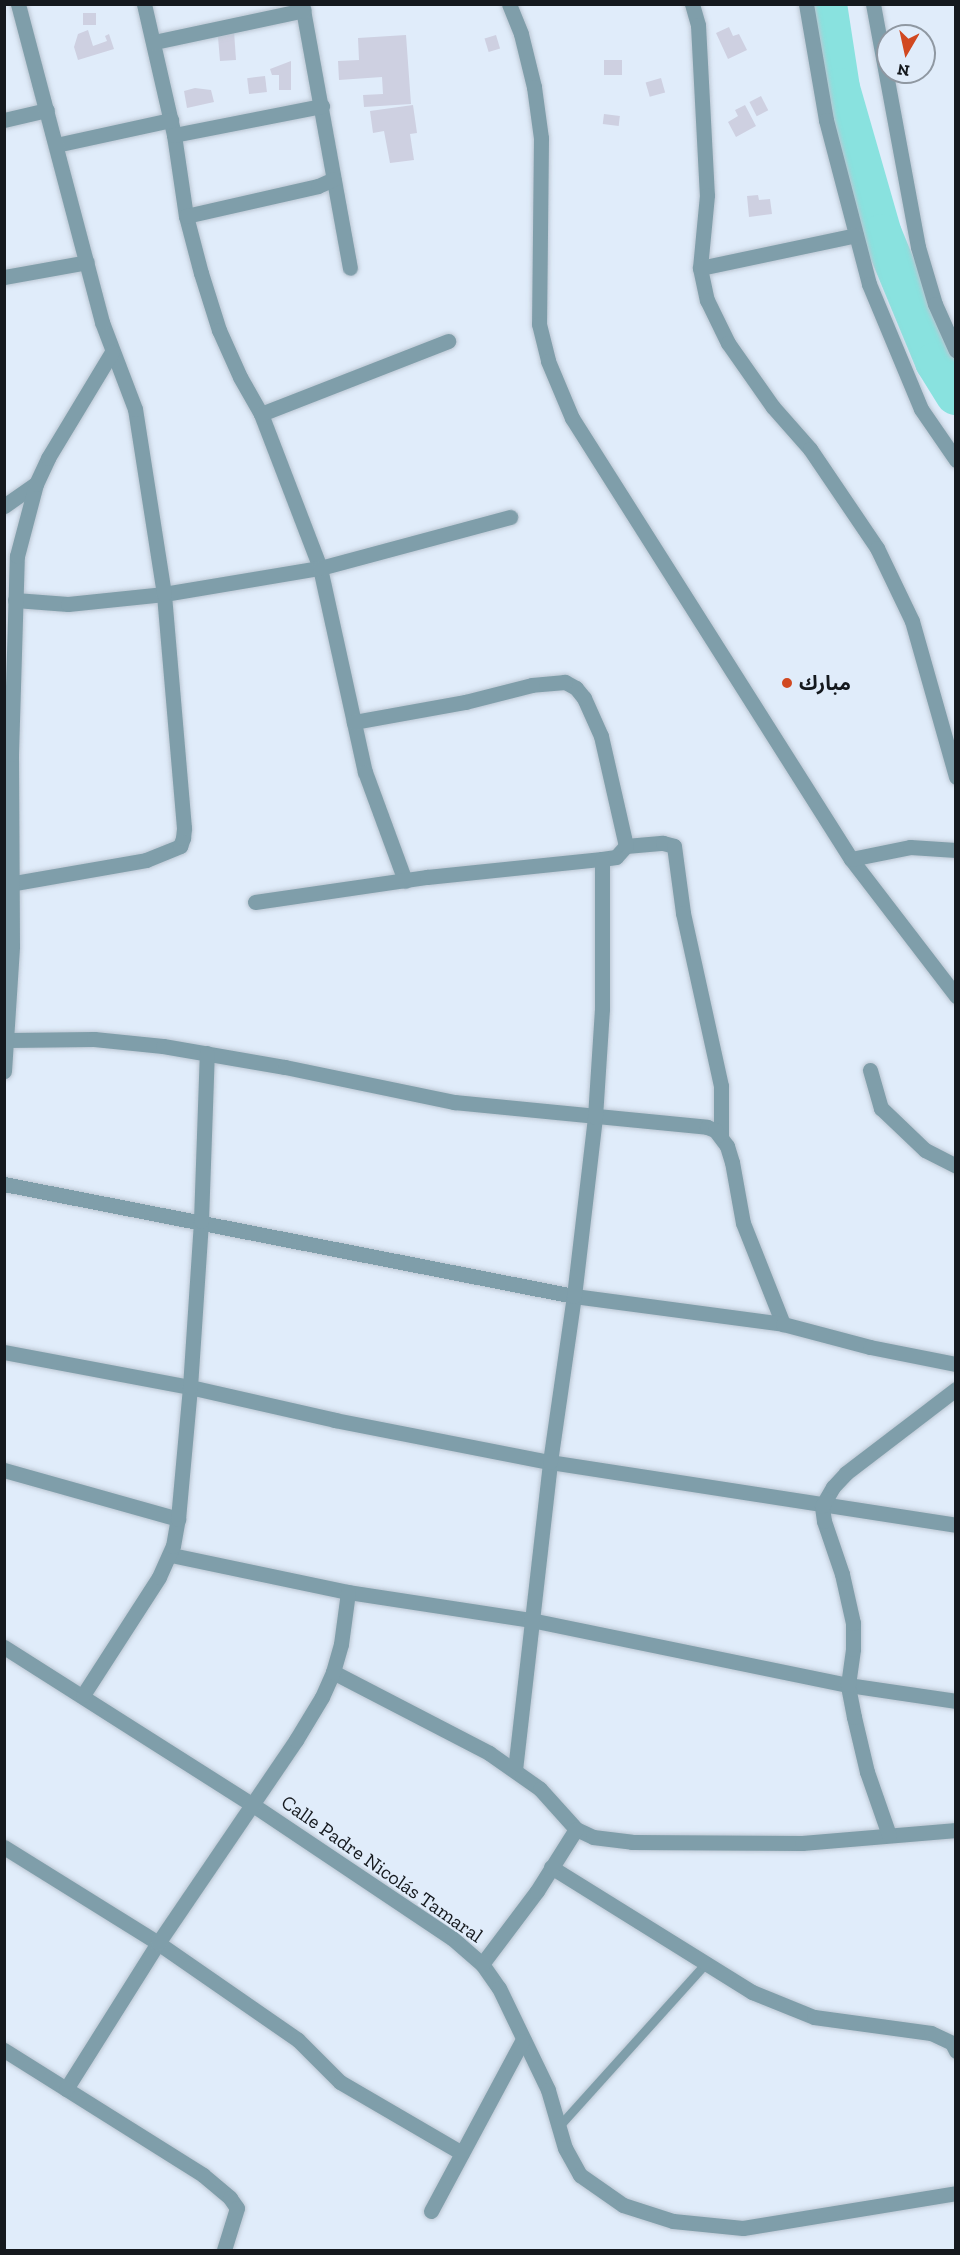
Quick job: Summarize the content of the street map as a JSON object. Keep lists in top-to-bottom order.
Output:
{
  "streets": {
    "street": ["Calle Padre Nicolás Tamaral"]
  },
  "places": ["مبارك"],
  "north": "bottom"
}
